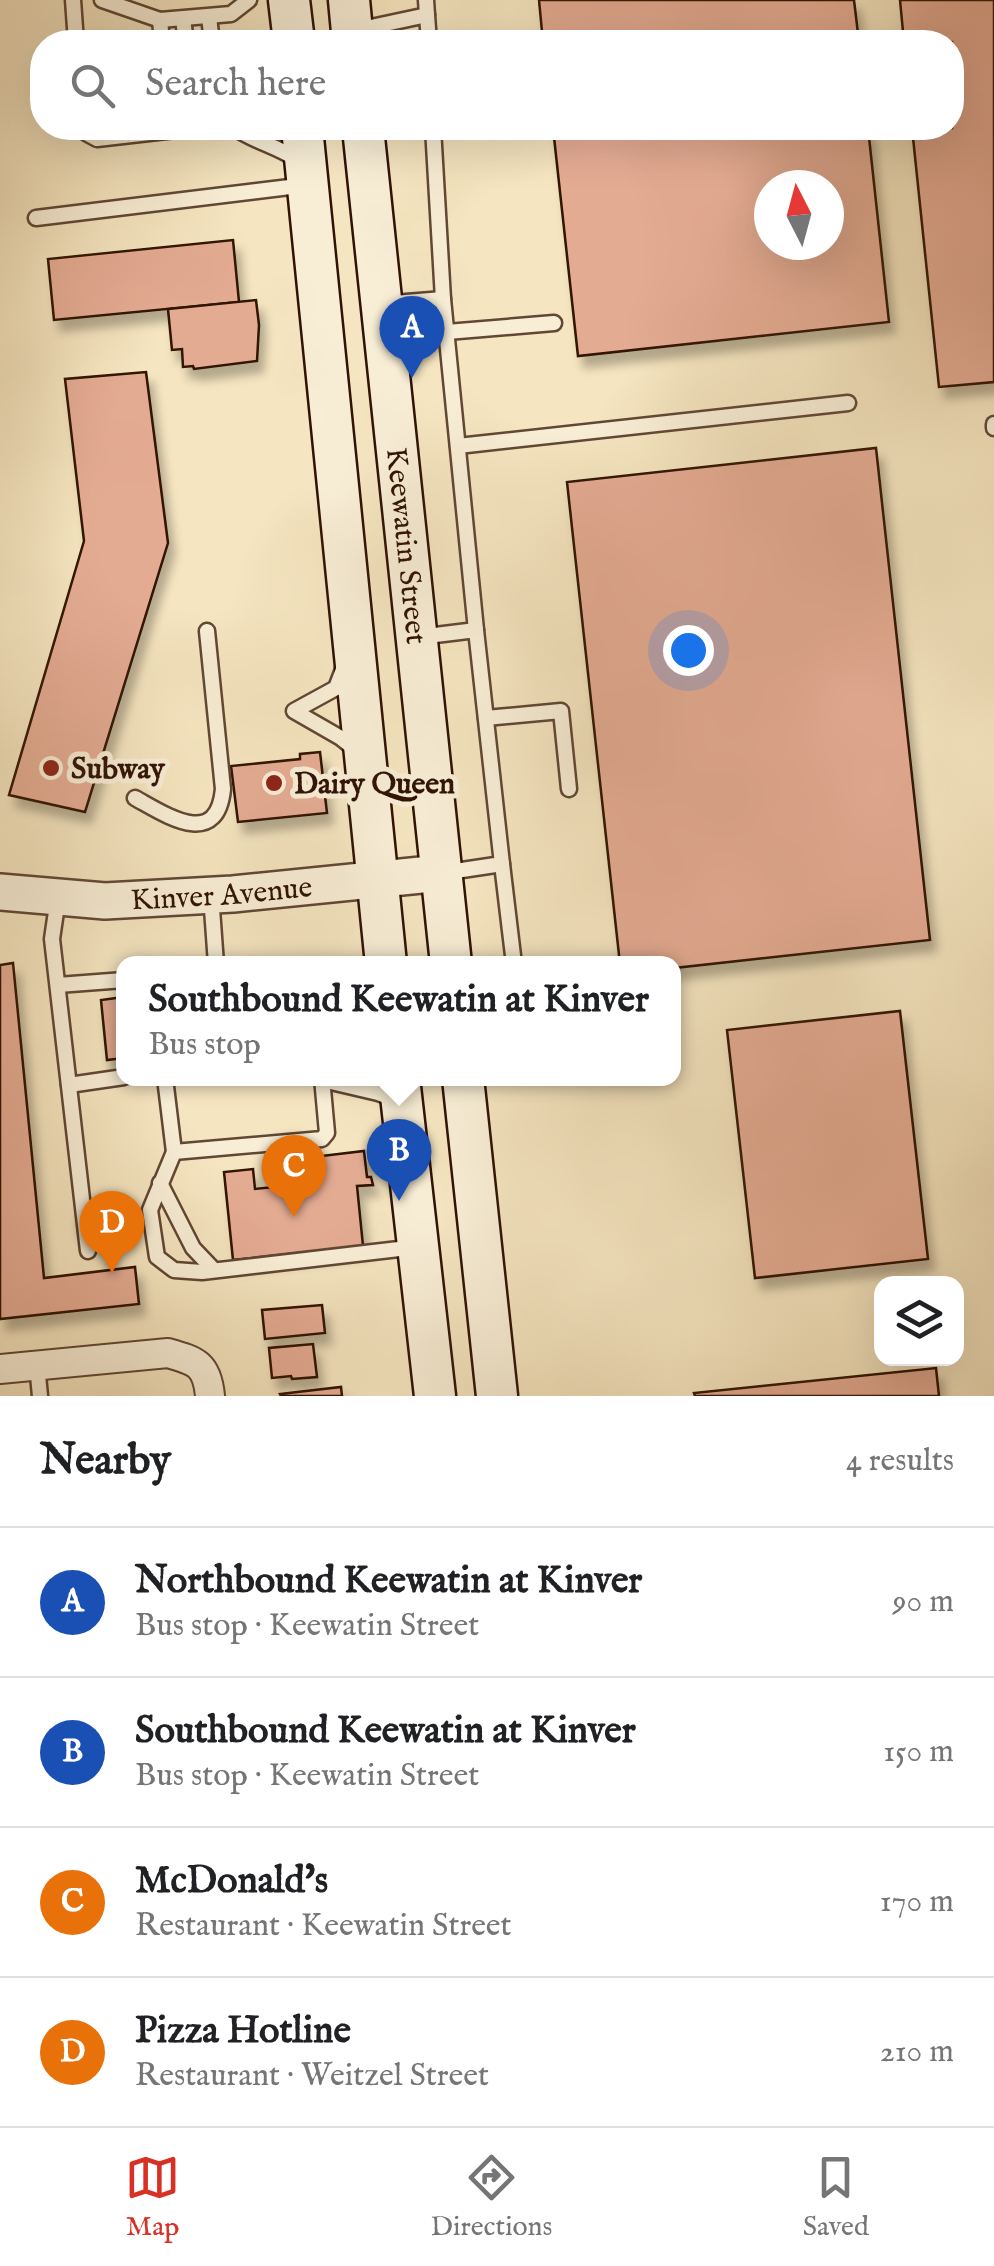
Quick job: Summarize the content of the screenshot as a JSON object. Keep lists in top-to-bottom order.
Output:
{
  "streets": {
    "main road": ["Keewatin Street"],
    "street": ["Kinver Avenue"]
  },
  "crossings": [
    ["Keewatin Street", "Kinver Avenue"]
  ],
  "places": ["Subway", "Dairy Queen"],
  "north": "top",
  "page": {
    "search": "Search here",
    "pins": [
      "A",
      "B",
      "C",
      "D"
    ],
    "popup": ["Southbound Keewatin at Kinver", "Bus stop"],
    "heading": ["Nearby", "4 results"],
    "list": [
      {
        "mark": "A",
        "name": "Northbound Keewatin at Kinver",
        "note": "Bus stop · Keewatin Street",
        "value": "90 m"
      },
      {
        "mark": "B",
        "name": "Southbound Keewatin at Kinver",
        "note": "Bus stop · Keewatin Street",
        "value": "150 m"
      },
      {
        "mark": "C",
        "name": "McDonald's",
        "note": "Restaurant · Keewatin Street",
        "value": "170 m"
      },
      {
        "mark": "D",
        "name": "Pizza Hotline",
        "note": "Restaurant · Weitzel Street",
        "value": "210 m"
      }
    ],
    "nav": ["Map", "Directions", "Saved"]
  }
}
